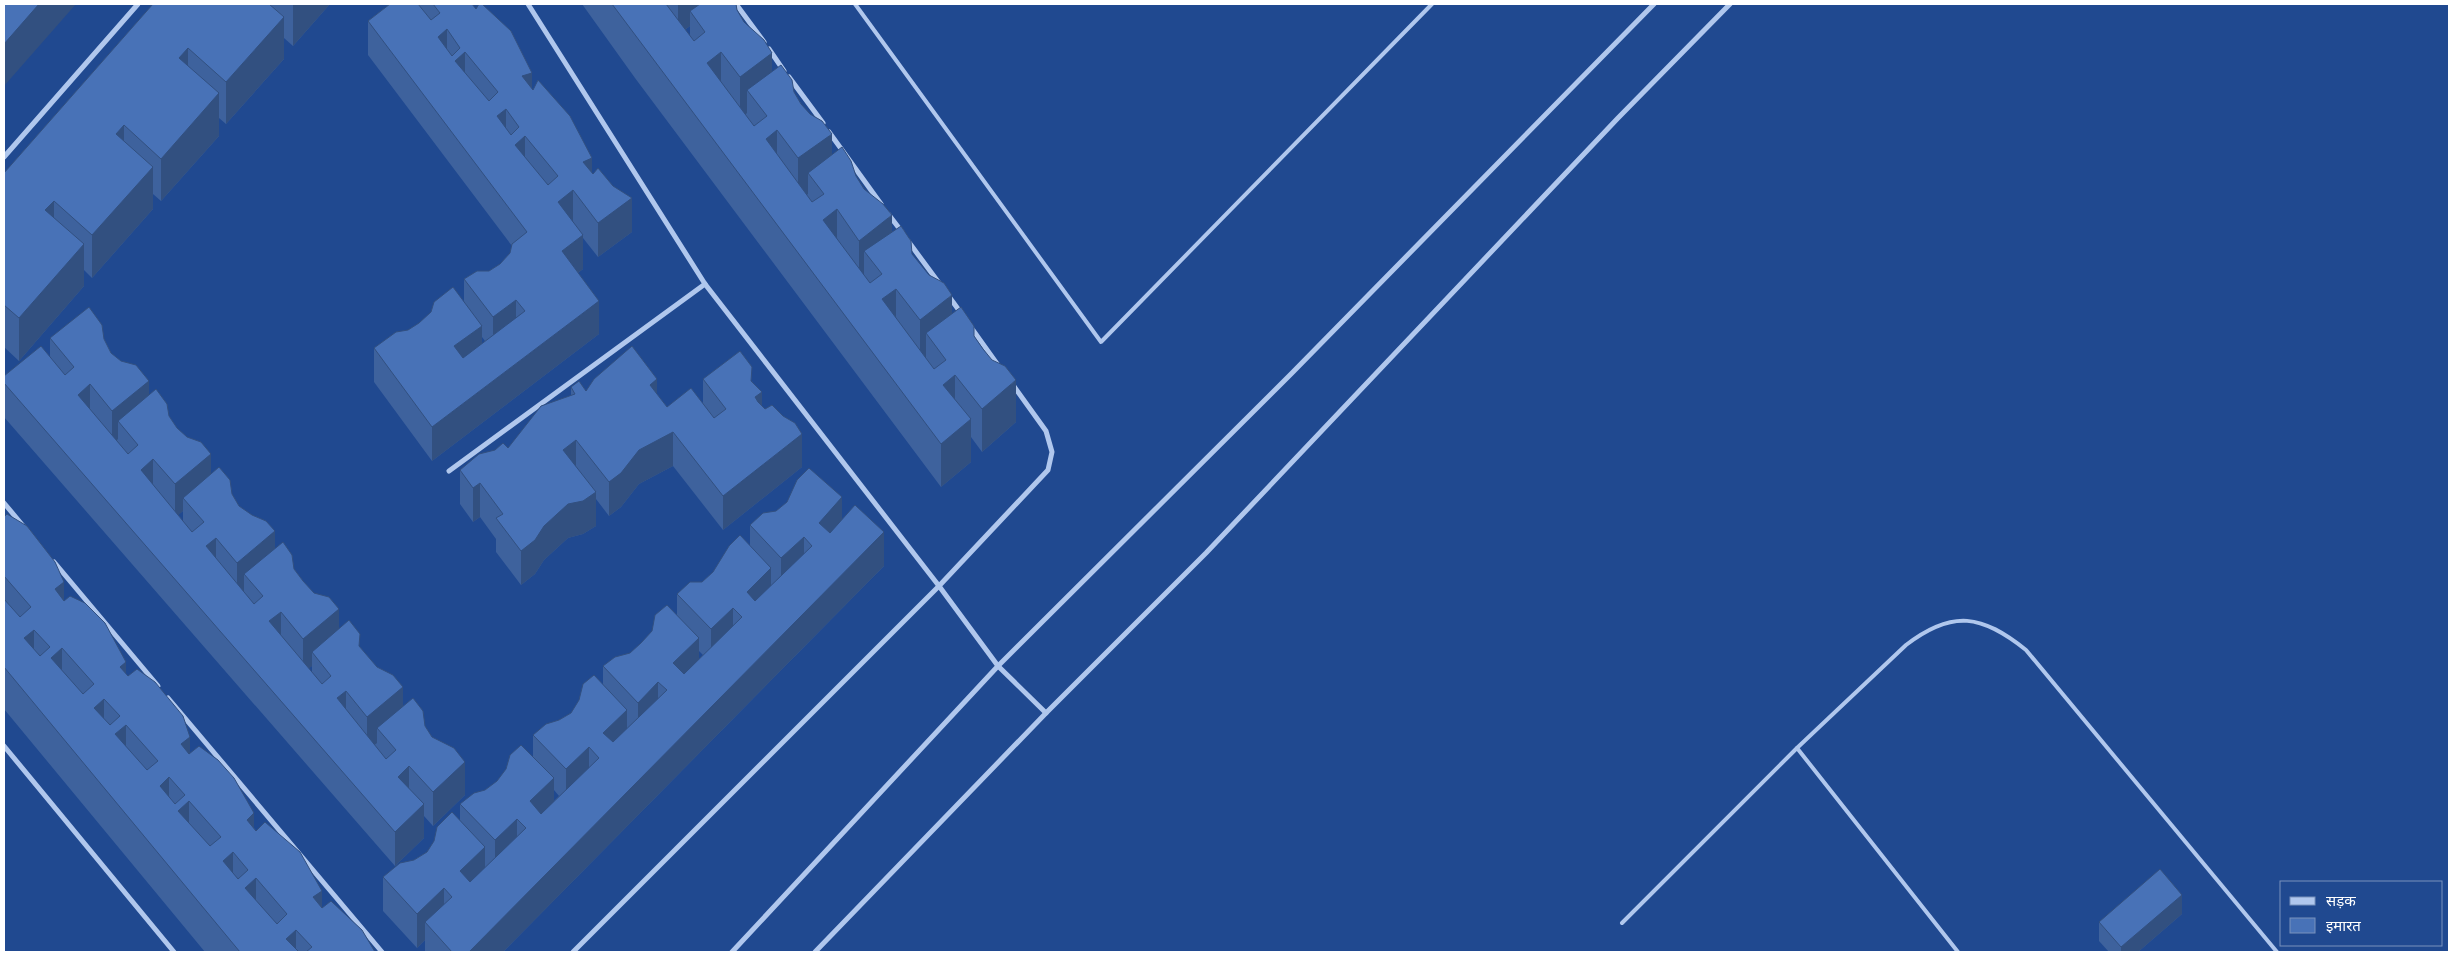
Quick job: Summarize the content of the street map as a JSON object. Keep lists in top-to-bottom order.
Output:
{
  "legend": ["सड़क", "इमारत"]
}
